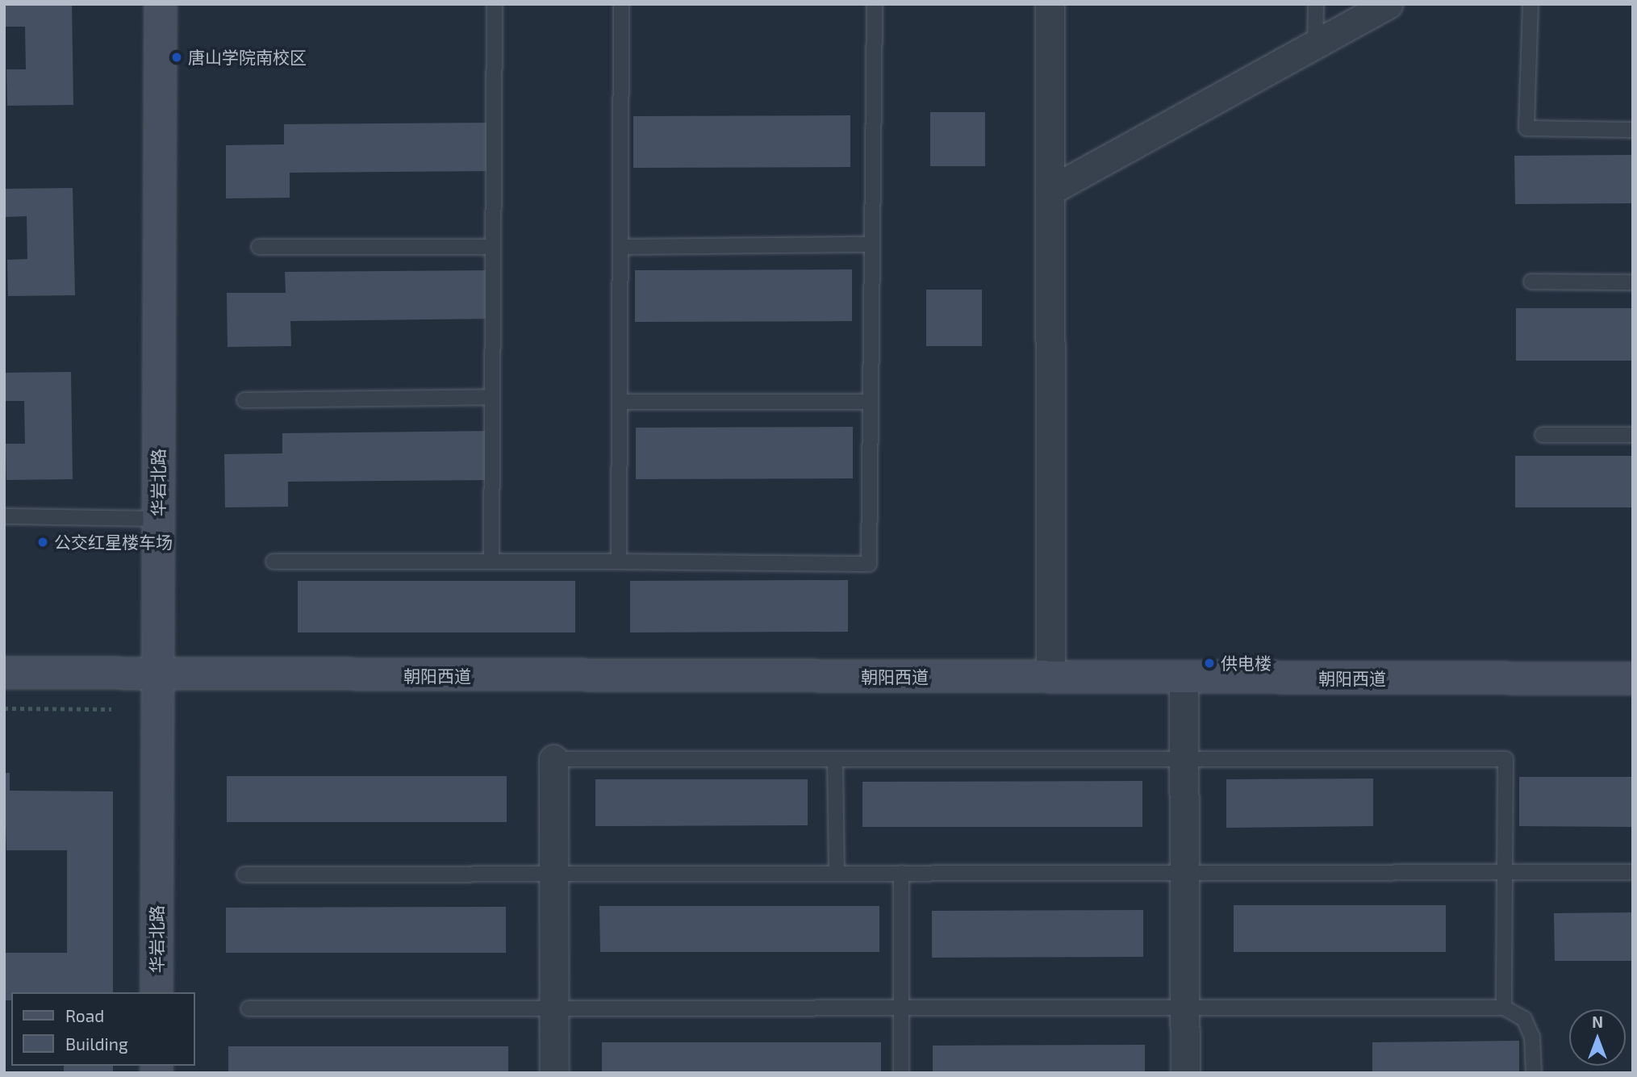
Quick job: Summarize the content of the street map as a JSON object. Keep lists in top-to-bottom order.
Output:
{
  "streets": {
    "main road": ["华岩北路", "朝阳西道"]
  },
  "crossings": [
    ["华岩北路", "朝阳西道"]
  ],
  "places": ["唐山学院南校区", "公交红星楼车场", "供电楼"],
  "legend": ["Road", "Building"],
  "north": "top"
}
